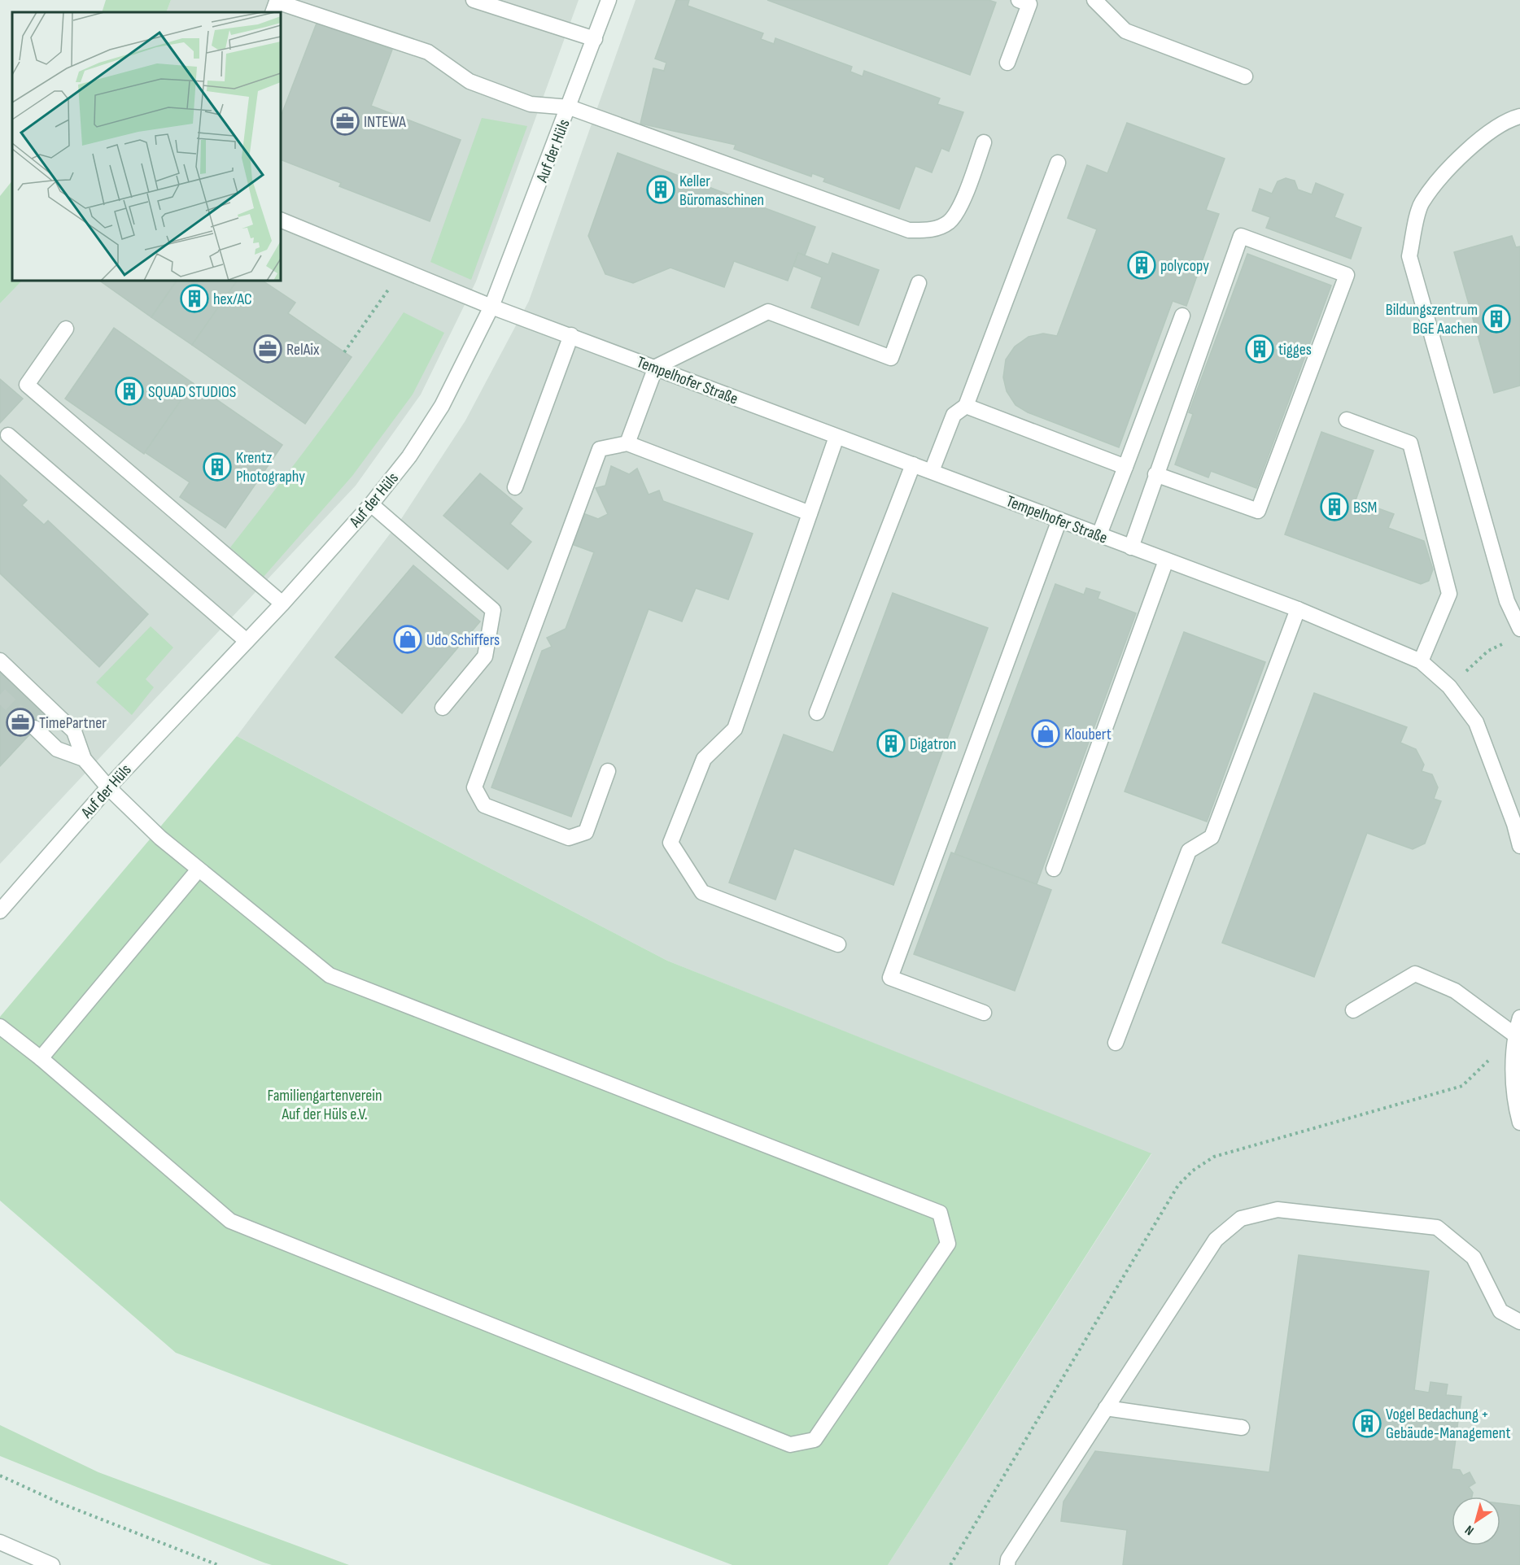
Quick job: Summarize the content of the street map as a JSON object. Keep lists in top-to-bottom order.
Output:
{
  "streets": {
    "street": ["Auf der Hüls", "Tempelhofer Straße"]
  },
  "crossings": [
    ["Auf der Hüls", "Tempelhofer Straße"]
  ],
  "parks": ["Familiengartenverein Auf der Hüls e.V."],
  "places": {
    "office": ["INTEWA", "RelAix", "TimePartner"],
    "building": [
      "Keller Büromaschinen",
      "polycopy",
      "hex/AC",
      "Bildungszentrum BGE Aachen",
      "tigges",
      "SQUAD STUDIOS",
      "Krentz Photography",
      "BSM",
      "Digatron",
      "Vogel Bedachung + Gebäude-Management"
    ],
    "shop": ["Udo Schiffers", "Kloubert"]
  },
  "north": "bottom left"
}
